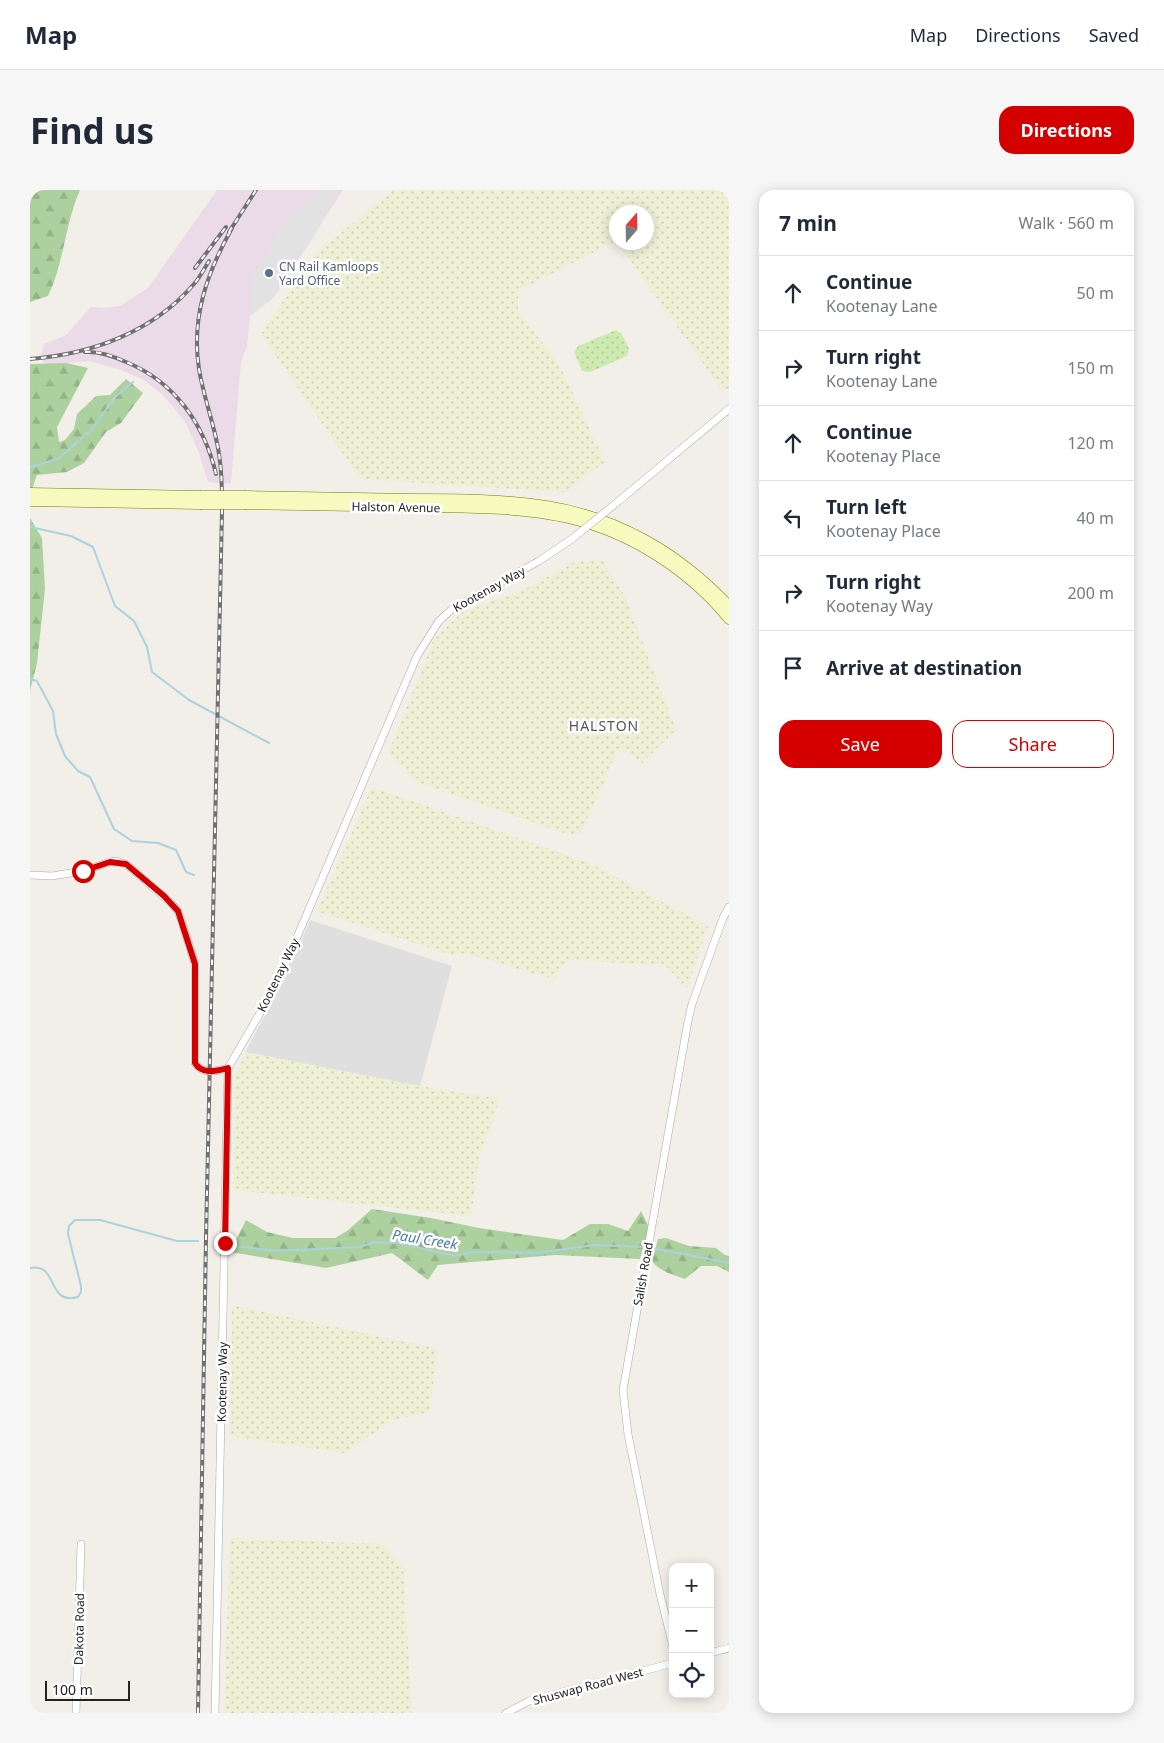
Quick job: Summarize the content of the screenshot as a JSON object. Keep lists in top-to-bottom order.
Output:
{
  "streets": {
    "main road": ["Halston Avenue"],
    "street": [
      "Kootenay Way",
      "Salish Road",
      "Dakota Road",
      "Shuswap Road West"
    ]
  },
  "districts": ["HALSTON"],
  "water": ["Paul Creek"],
  "places": ["CN Rail Kamloops Yard Office"],
  "scale_bar": "100 m",
  "north": "top",
  "page": {
    "header": "Map",
    "nav": ["Map", "Directions", "Saved"],
    "buttons": [
      "Directions",
      ["Save", "Share"]
    ],
    "title": "Find us",
    "heading": ["7 min", "Walk · 560 m"],
    "list": [
      ["Continue", "Kootenay Lane", "50 m"],
      ["Turn right", "Kootenay Lane", "150 m"],
      ["Continue", "Kootenay Place", "120 m"],
      ["Turn left", "Kootenay Place", "40 m"],
      ["Turn right", "Kootenay Way", "200 m"],
      "Arrive at destination"
    ],
    "map_buttons": ["+", "−"],
    "scale": "100 m"
  }
}
